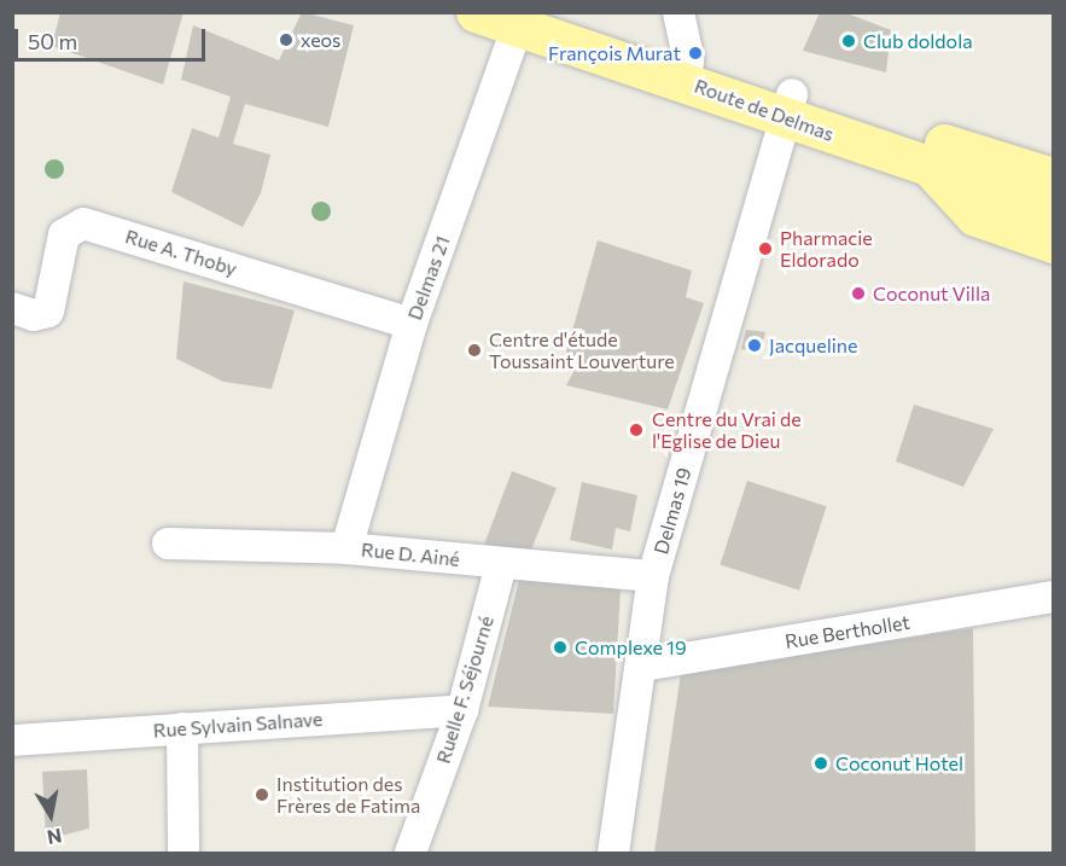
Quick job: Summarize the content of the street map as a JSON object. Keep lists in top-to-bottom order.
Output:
{
  "streets": {
    "main road": ["Route de Delmas"],
    "street": [
      "Rue A. Thoby",
      "Delmas 21",
      "Delmas 19",
      "Rue D. Ainé",
      "Rue Berthollet",
      "Ruelle F. Séjourné",
      "Rue Sylvain Salnave"
    ]
  },
  "crossings": [
    ["Route de Delmas", "Delmas 21"],
    ["Route de Delmas", "Delmas 19"],
    ["Rue A. Thoby", "Delmas 21"],
    ["Delmas 21", "Rue D. Ainé"],
    ["Delmas 19", "Rue D. Ainé"],
    ["Delmas 19", "Rue Berthollet"],
    ["Rue D. Ainé", "Ruelle F. Séjourné"],
    ["Ruelle F. Séjourné", "Rue Sylvain Salnave"]
  ],
  "places": [
    "xeos",
    "Club doldola",
    "François Murat",
    "Pharmacie Eldorado",
    "Coconut Villa",
    "Jacqueline",
    "Centre d'étude Toussaint Louverture",
    "Centre du Vrai de l'Eglise de Dieu",
    "Complexe 19",
    "Coconut Hotel",
    "Institution des Frères de Fatima"
  ],
  "scale_bar": "50 m",
  "north": "bottom"
}
